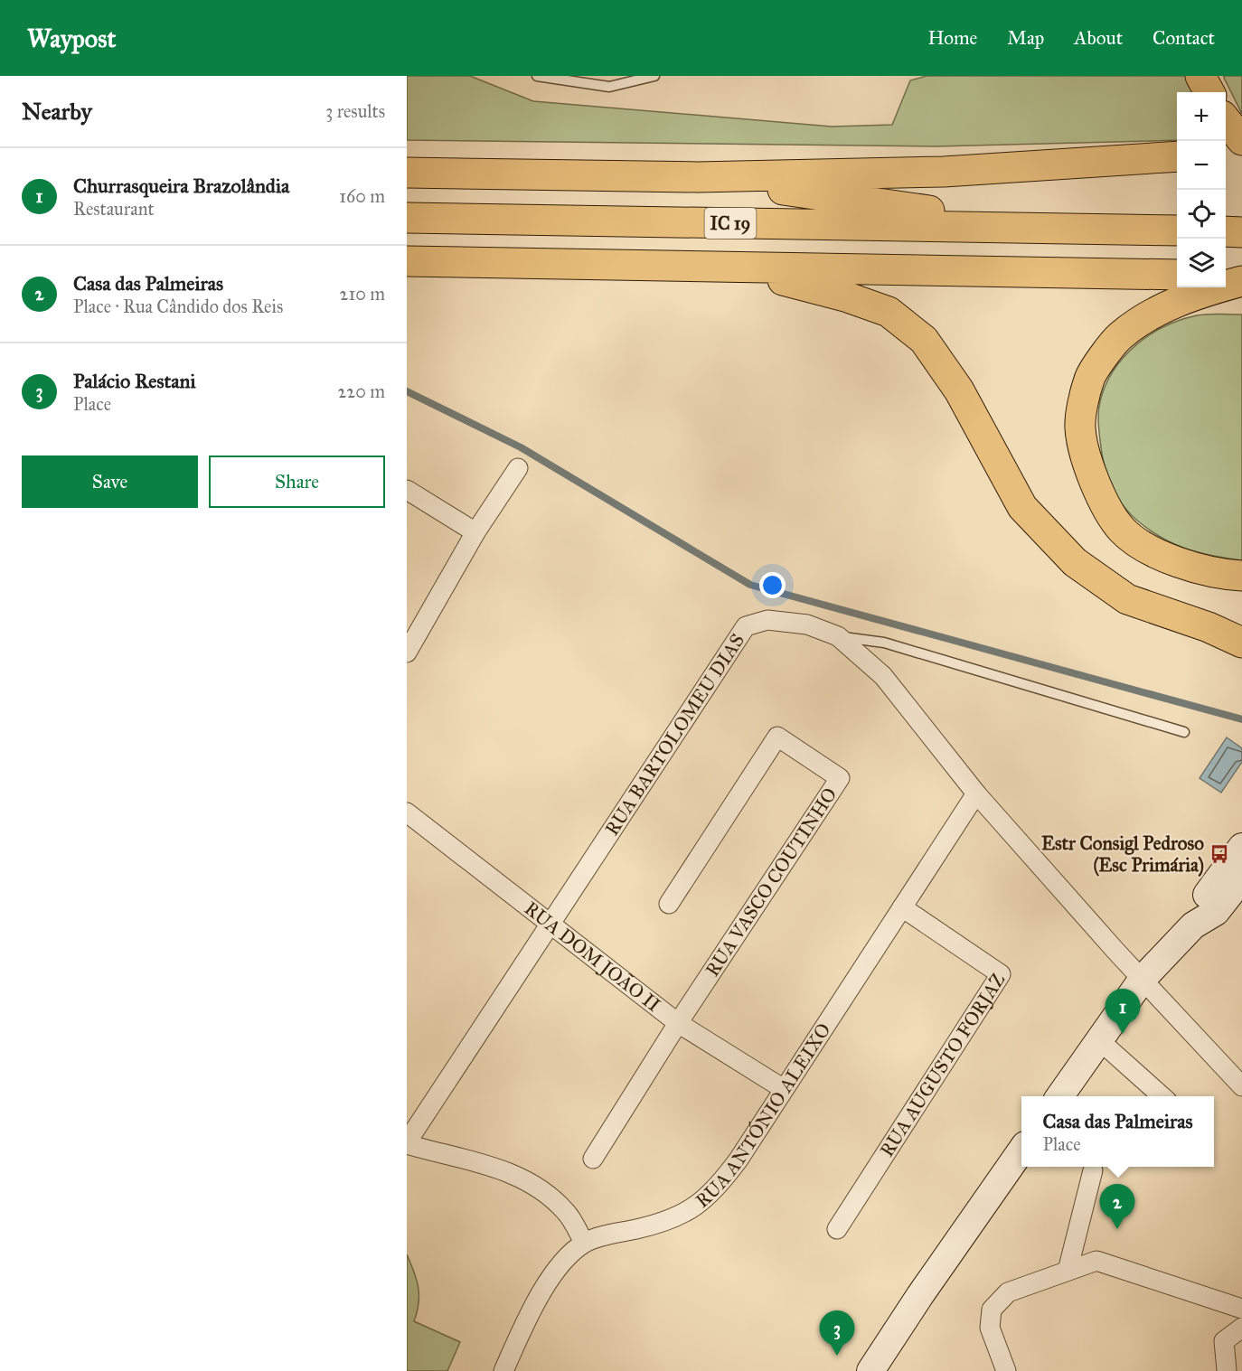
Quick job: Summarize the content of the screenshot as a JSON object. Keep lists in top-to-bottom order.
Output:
{
  "streets": {
    "highway": ["IC 19"],
    "street": [
      "RUA BARTOLOMEU DIAS",
      "RUA VASCO COUTINHO",
      "RUA DOM JOÃO II",
      "RUA AUGUSTO FORJAZ",
      "RUA ANTÓNIO ALEIXO"
    ]
  },
  "crossings": [
    ["RUA BARTOLOMEU DIAS", "RUA DOM JOÃO II"],
    ["RUA BARTOLOMEU DIAS", "RUA ANTÓNIO ALEIXO"],
    ["RUA VASCO COUTINHO", "RUA DOM JOÃO II"],
    ["RUA DOM JOÃO II", "RUA ANTÓNIO ALEIXO"],
    ["RUA AUGUSTO FORJAZ", "RUA ANTÓNIO ALEIXO"]
  ],
  "places": {
    "bus stop": ["Estr Consigl Pedroso (Esc Primária)"]
  },
  "page": {
    "header": "Waypost",
    "nav": [
      "Home",
      "Map",
      "About",
      "Contact"
    ],
    "heading": ["Nearby", "3 results"],
    "map_buttons": ["+", "−"],
    "list": [
      {
        "mark": "1",
        "name": "Churrasqueira Brazolândia",
        "note": "Restaurant",
        "value": "160 m"
      },
      {
        "mark": "2",
        "name": "Casa das Palmeiras",
        "note": "Place · Rua Cândido dos Reis",
        "value": "210 m"
      },
      {
        "mark": "3",
        "name": "Palácio Restani",
        "note": "Place",
        "value": "220 m"
      }
    ],
    "buttons": ["Save", "Share"],
    "pins": ["1", "2", "3"],
    "popup": ["Casa das Palmeiras", "Place"]
  }
}
